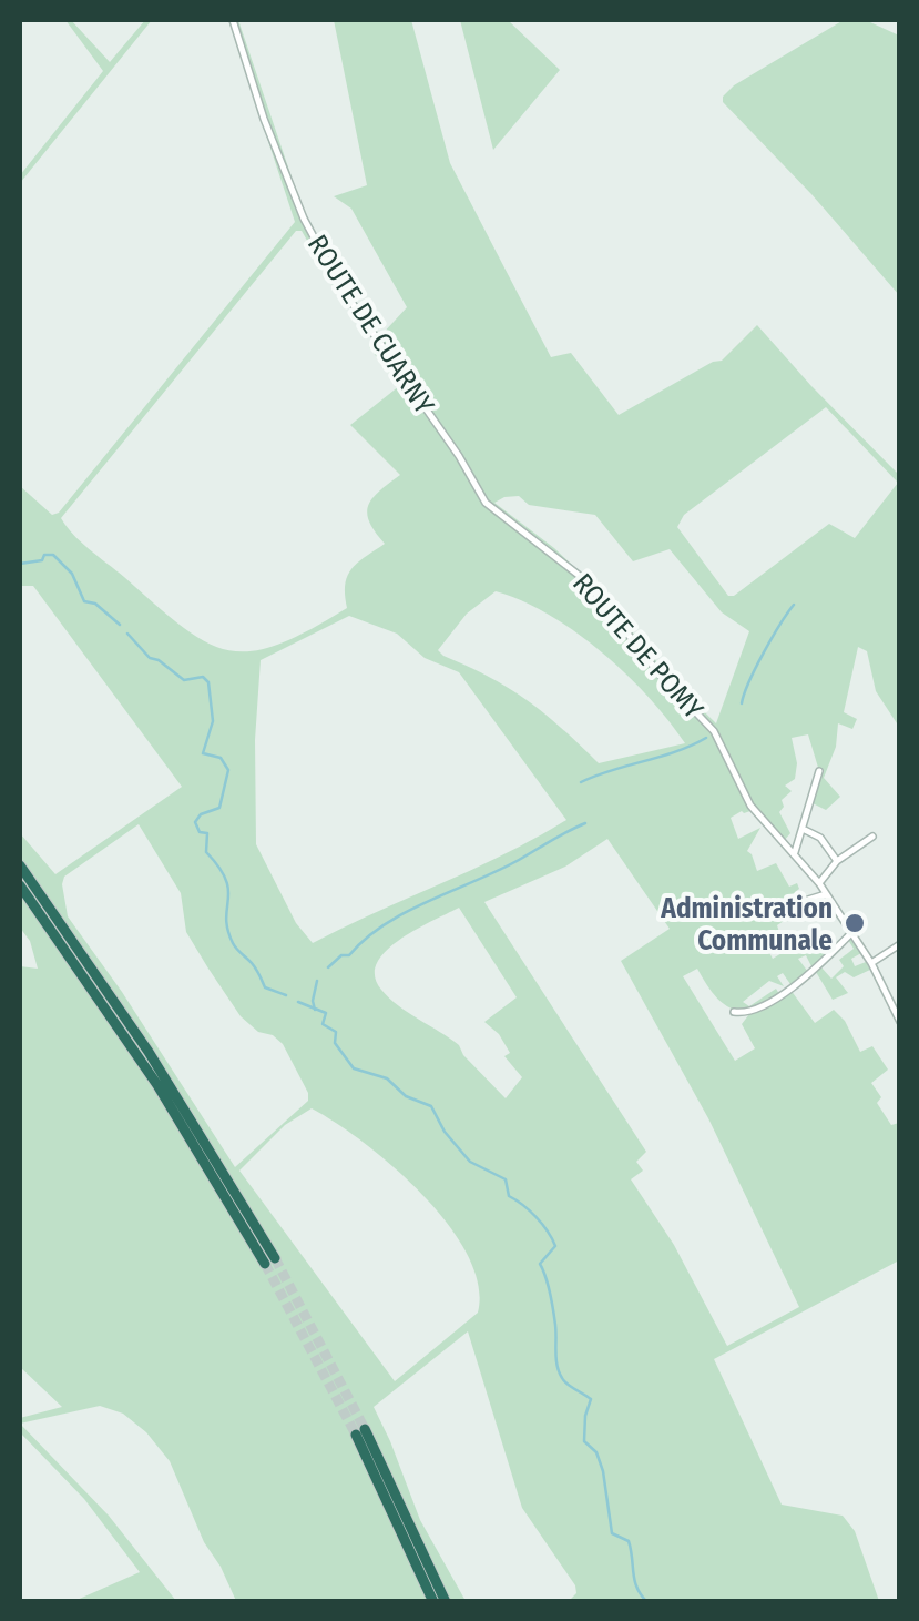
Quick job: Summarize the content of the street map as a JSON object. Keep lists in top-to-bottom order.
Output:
{
  "streets": {
    "street": ["ROUTE DE CUARNY", "ROUTE DE POMY"]
  },
  "crossings": [
    ["ROUTE DE CUARNY", "ROUTE DE POMY"]
  ],
  "places": ["Administration Communale"]
}
